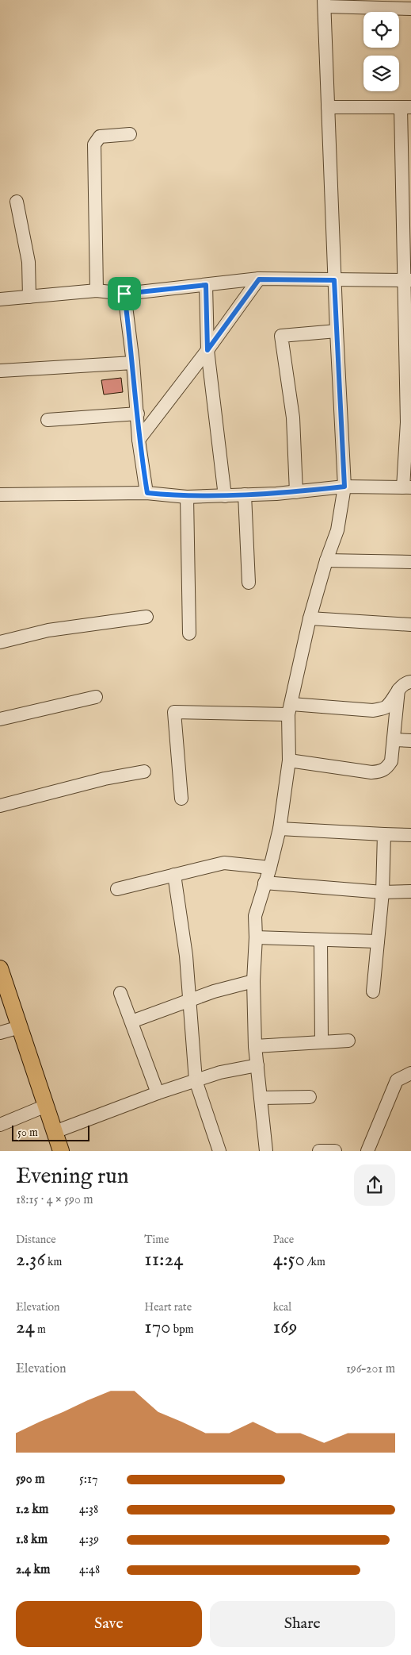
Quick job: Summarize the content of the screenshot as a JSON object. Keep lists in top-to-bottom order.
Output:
{
  "scale_bar": "50 m",
  "page": {
    "scale": "50 m",
    "heading": ["Evening run", "18:15 · 4 × 590 m"],
    "stats": [
      ["Distance", "2.36 km"],
      ["Time", "11:24"],
      ["Pace", "4:50 /km"],
      ["Elevation", "24 m"],
      ["Heart rate", "170 bpm"],
      ["kcal", "169"]
    ],
    "chart": ["Elevation", "196–201 m"],
    "list": [
      {
        "name": "590 m",
        "note": "5:17"
      },
      {
        "name": "1.2 km",
        "note": "4:38"
      },
      {
        "name": "1.8 km",
        "note": "4:39"
      },
      {
        "name": "2.4 km",
        "note": "4:48"
      }
    ],
    "buttons": ["Save", "Share"]
  }
}
